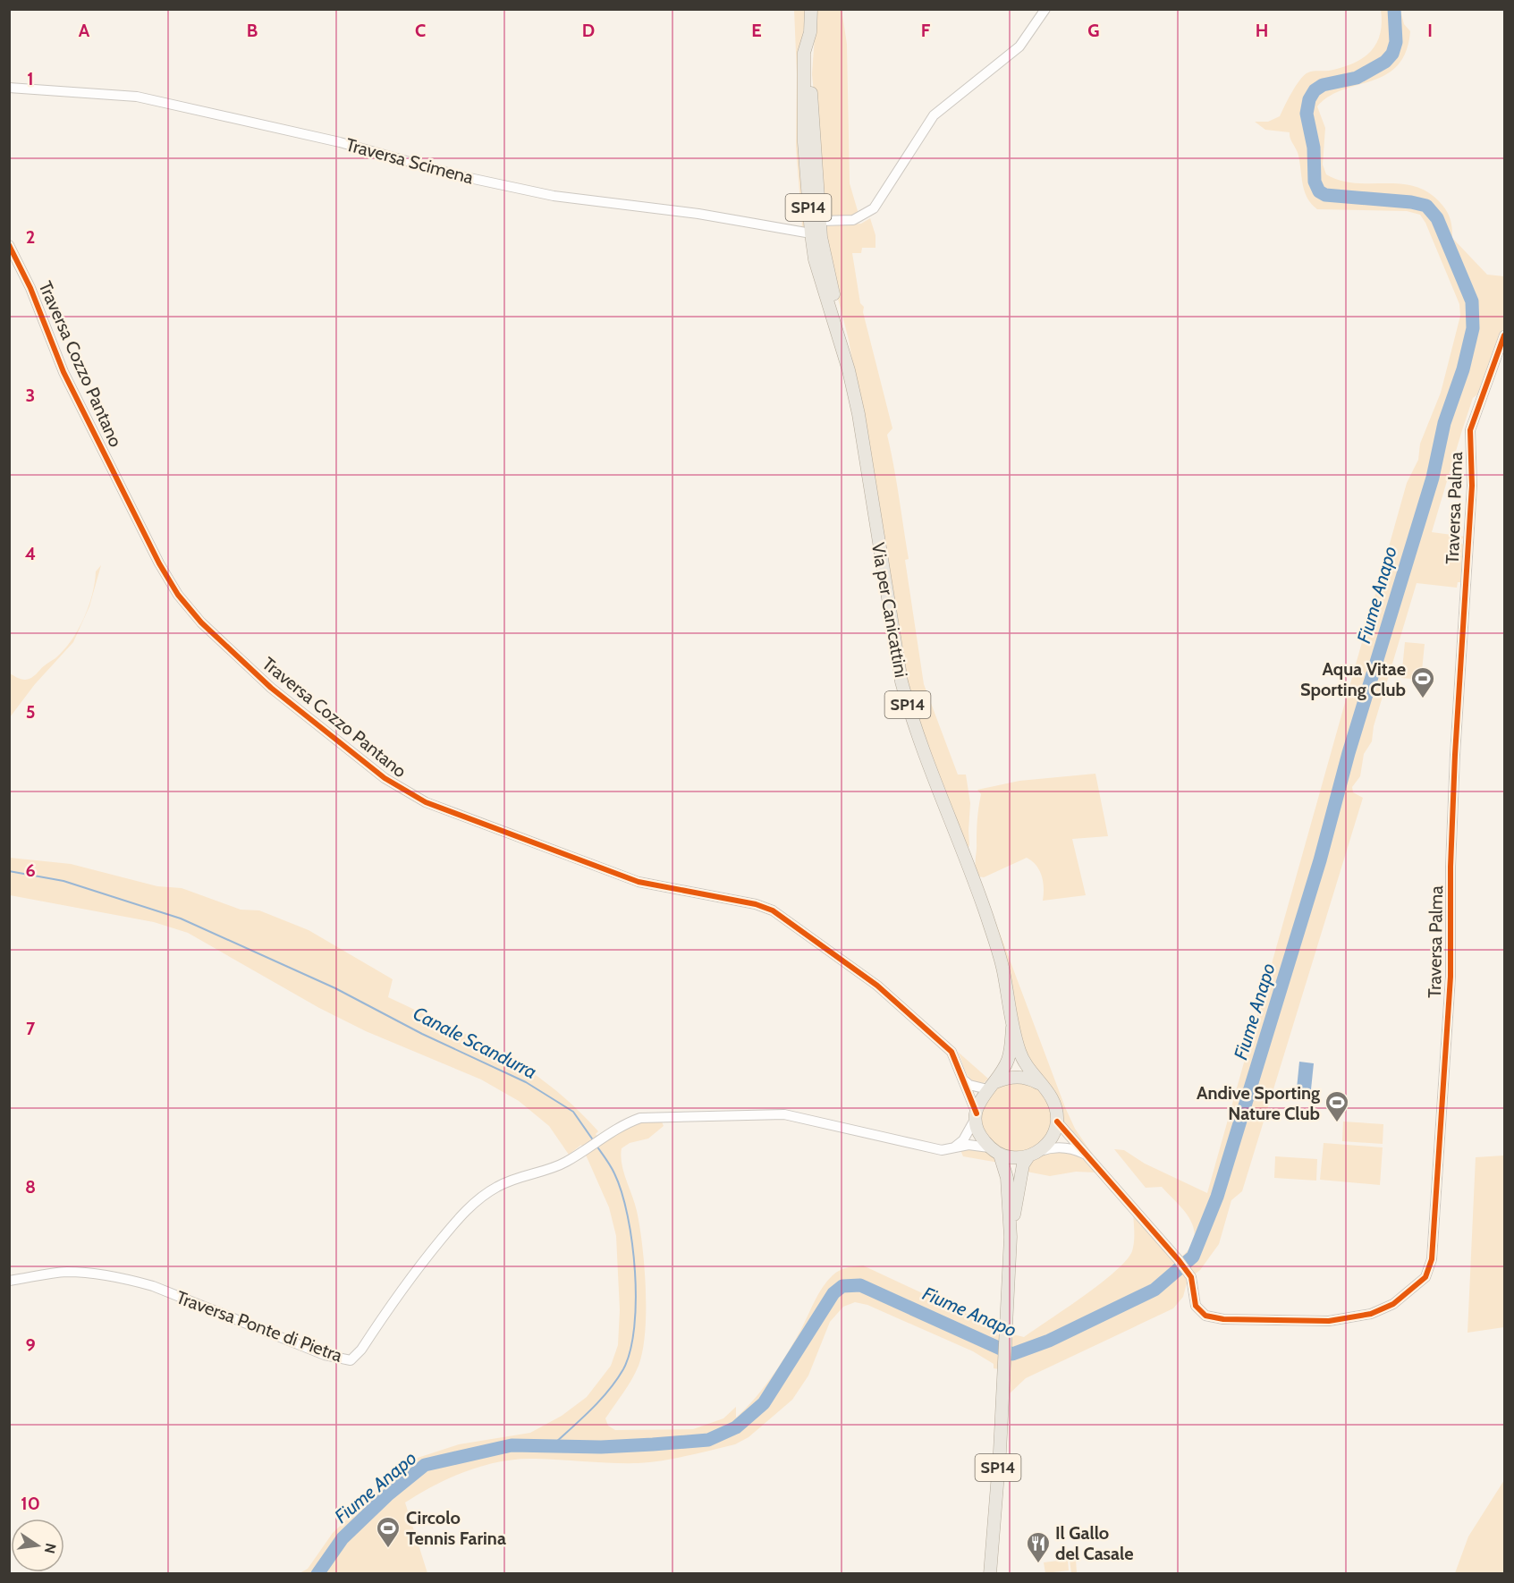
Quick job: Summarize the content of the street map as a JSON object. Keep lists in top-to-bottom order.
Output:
{
  "streets": {
    "main road": ["SP14", "Via per Canicattini"],
    "street": [
      "Traversa Scimena",
      "Traversa Cozzo Pantano",
      "Traversa Palma",
      "Traversa Ponte di Pietra"
    ]
  },
  "crossings": [
    ["Traversa Scimena", "Via per Canicattini"]
  ],
  "water": ["Fiume Anapo", "Canale Scandurra"],
  "places": {
    "sports": ["Aqua Vitae Sporting Club", "Andive Sporting Nature Club", "Circolo Tennis Farina"],
    "restaurant": ["Il Gallo del Casale"]
  },
  "north": "right",
  "grid": {
    "columns": [
      "A",
      "B",
      "C",
      "D",
      "E",
      "F",
      "G",
      "H",
      "I"
    ],
    "rows": [
      "1",
      "2",
      "3",
      "4",
      "5",
      "6",
      "7",
      "8",
      "9",
      "10"
    ]
  }
}
